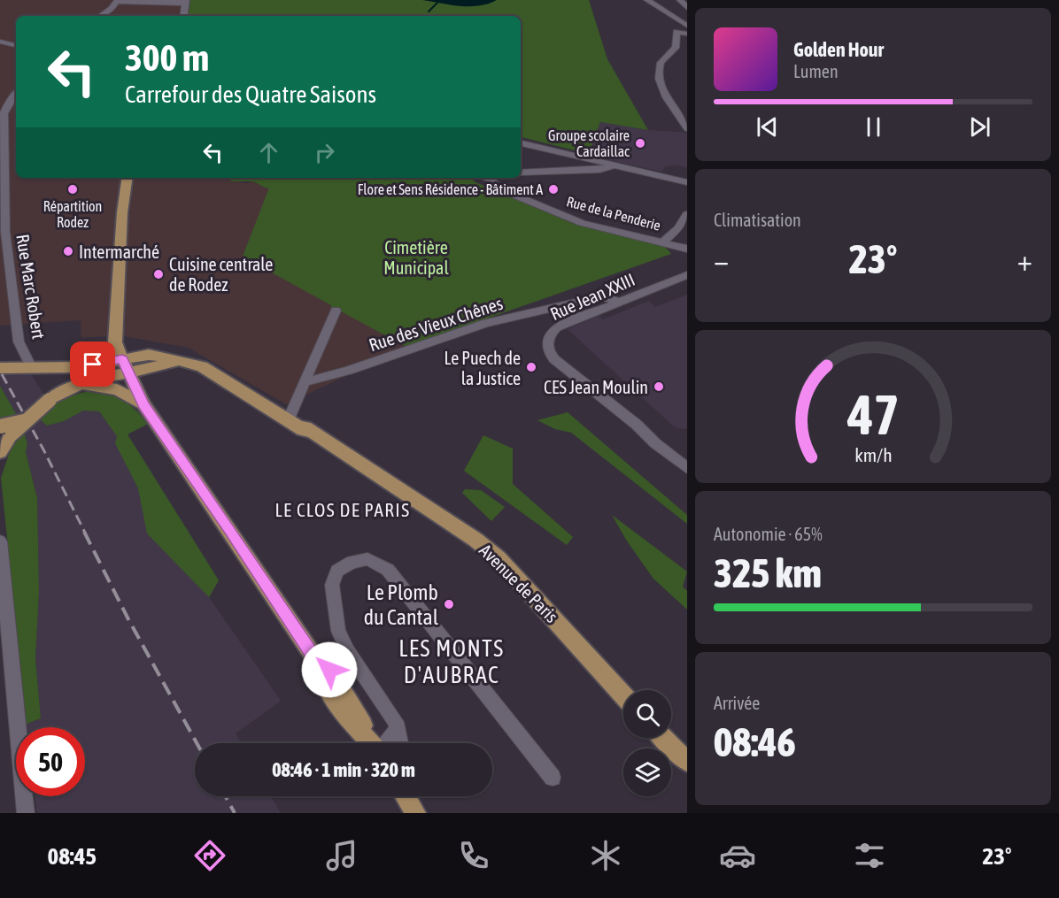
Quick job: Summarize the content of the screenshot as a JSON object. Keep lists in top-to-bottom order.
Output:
{
  "streets": {
    "main road": ["Avenue de Paris"],
    "street": [
      "Rue de la Penderie",
      "Rue Marc Robert",
      "Rue Jean XXIII",
      "Rue des Vieux Chênes"
    ]
  },
  "crossings": [
    ["Rue Jean XXIII", "Rue des Vieux Chênes"]
  ],
  "districts": ["LE CLOS DE PARIS", "LES MONTS D'AUBRAC"],
  "parks": ["Cimetière Municipal"],
  "places": [
    "Groupe scolaire Cardaillac",
    "Répartition Rodez",
    "Flore et Sens Résidence - Bâtiment A",
    "Intermarché",
    "Cuisine centrale de Rodez",
    "Le Puech de la Justice",
    "CES Jean Moulin",
    "Le Plomb du Cantal"
  ],
  "page": {
    "turn": ["300 m", "Carrefour des Quatre Saisons"],
    "song": ["Golden Hour", "Lumen"],
    "tile": [
      "Climatisation",
      ["Autonomie · 65%", "325 km"],
      ["Arrivée", "08:46"]
    ],
    "heat": ["−", "23°", "+"],
    "limit": "50",
    "trip": "08:46 · 1 min · 320 m",
    "tabs": ["08:45", "23°"],
    "gauge": ["47", "km/h"]
  }
}
